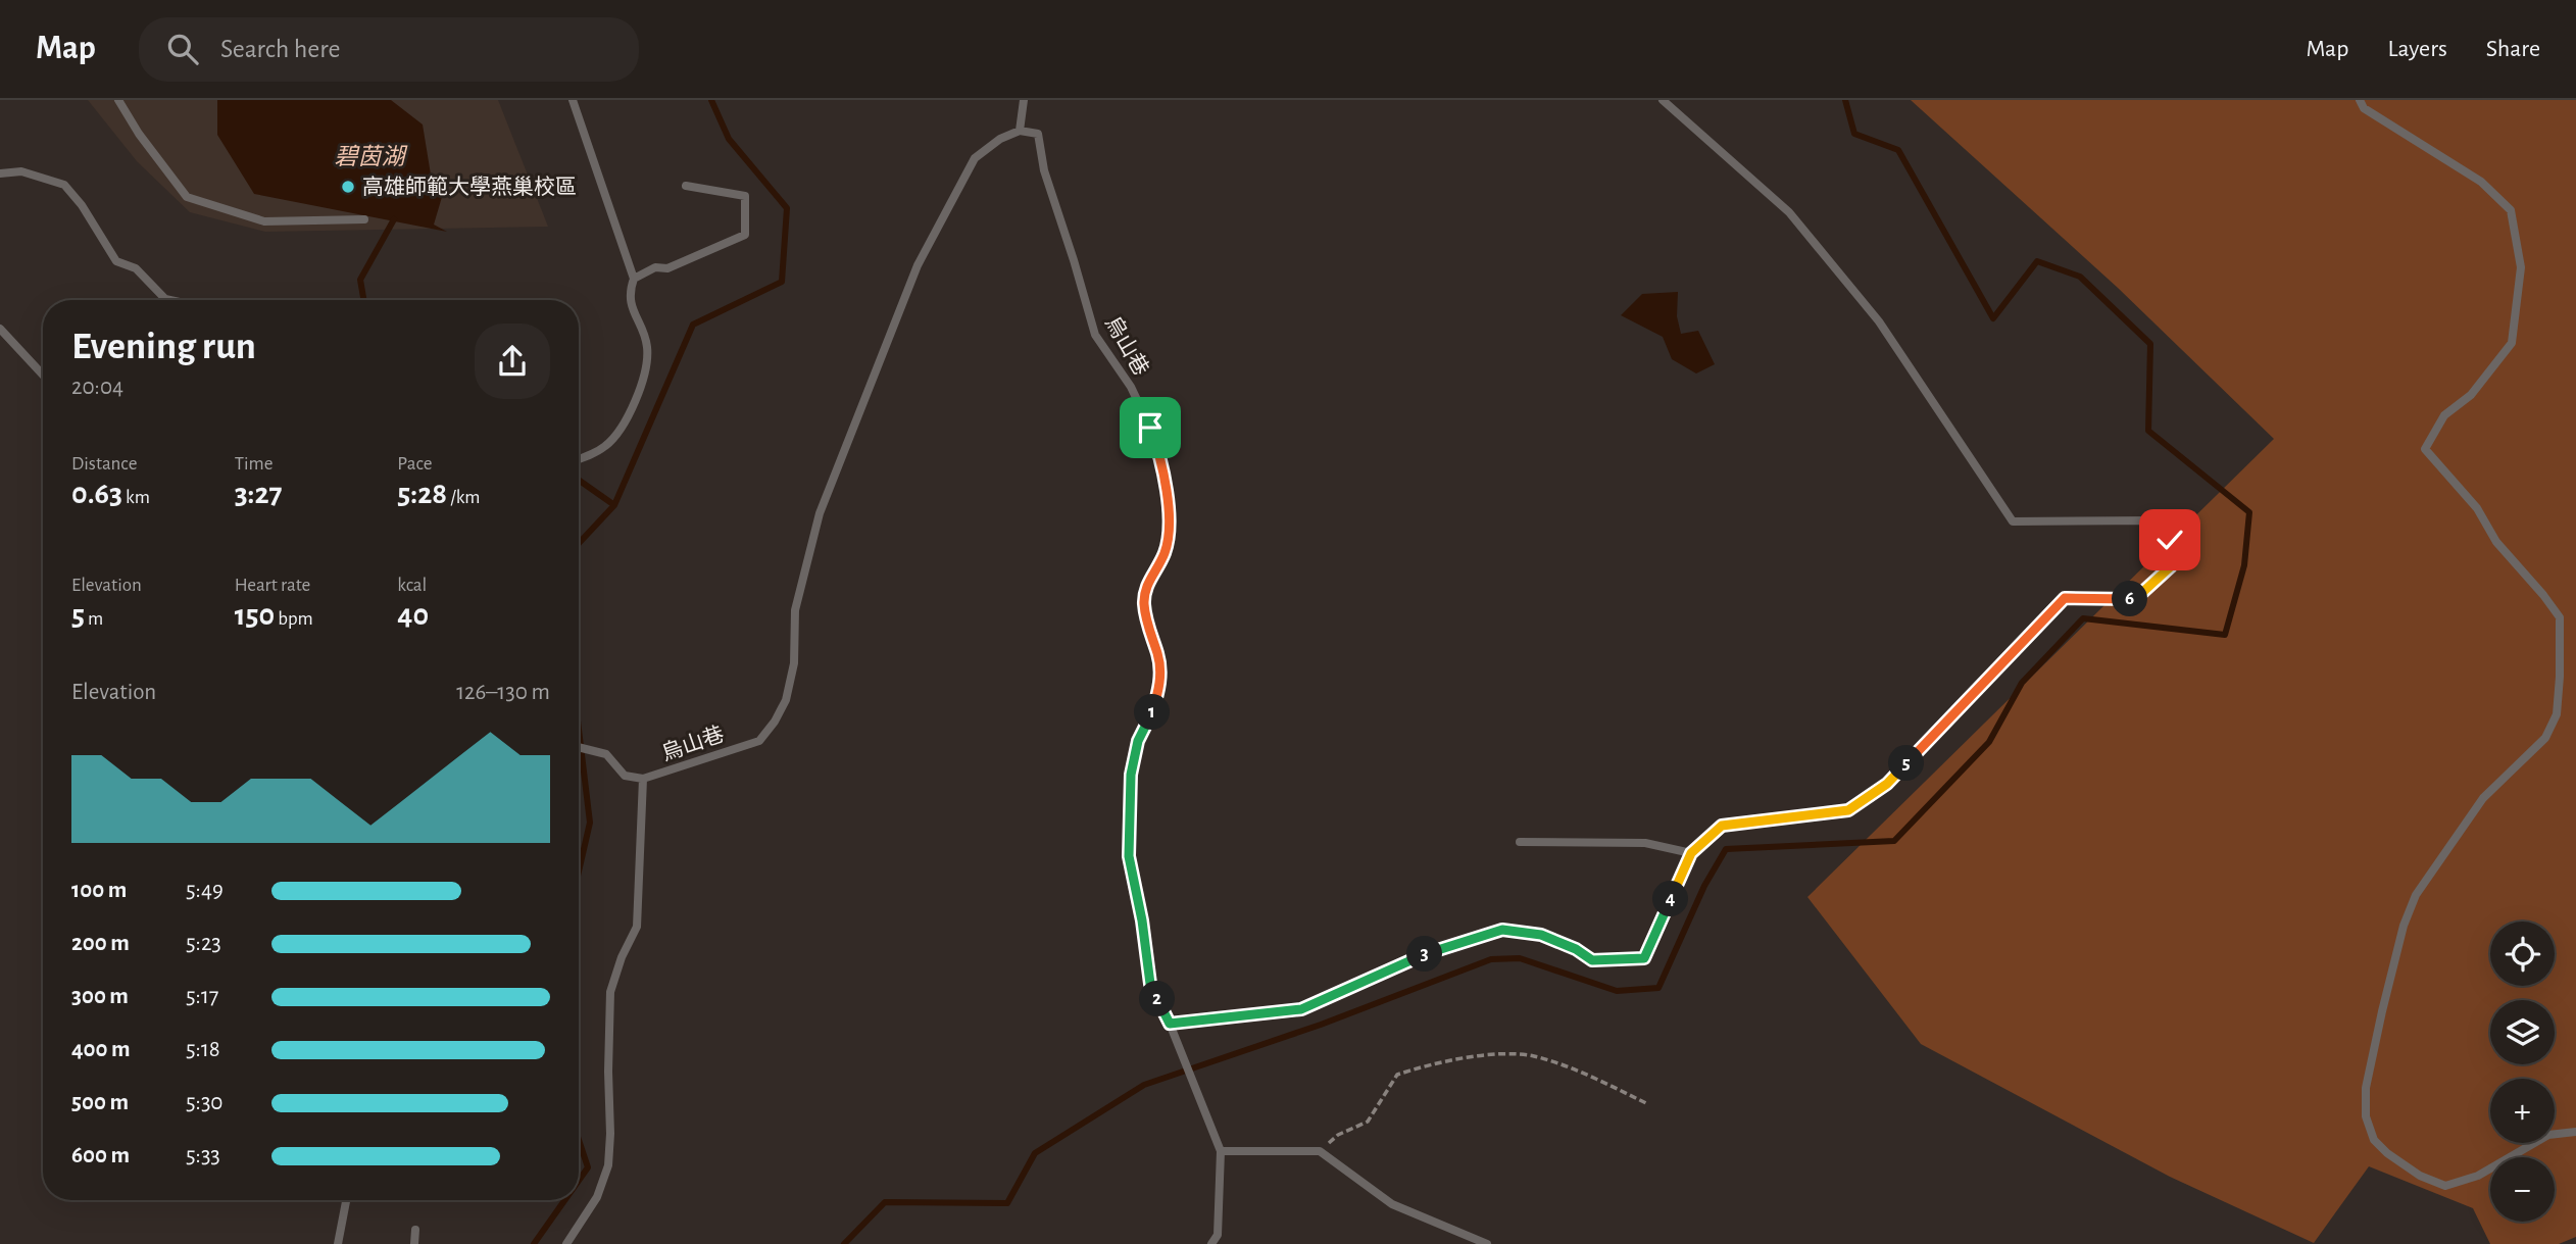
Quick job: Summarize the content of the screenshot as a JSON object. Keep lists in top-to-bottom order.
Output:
{
  "streets": {
    "lane": ["烏山巷"]
  },
  "water": ["碧茵湖"],
  "places": ["高雄師範大學燕巢校區"],
  "page": {
    "header": "Map",
    "search": "Search here",
    "nav": ["Map", "Layers", "Share"],
    "heading": ["Evening run", "20:04"],
    "stats": [
      ["Distance", "0.63 km"],
      ["Time", "3:27"],
      ["Pace", "5:28 /km"],
      ["Elevation", "5 m"],
      ["Heart rate", "150 bpm"],
      ["kcal", "40"]
    ],
    "pins": [
      "6",
      "1",
      "5",
      "4",
      "3",
      "2"
    ],
    "chart": ["Elevation", "126–130 m"],
    "list": [
      {
        "name": "100 m",
        "note": "5:49"
      },
      {
        "name": "200 m",
        "note": "5:23"
      },
      {
        "name": "300 m",
        "note": "5:17"
      },
      {
        "name": "400 m",
        "note": "5:18"
      },
      {
        "name": "500 m",
        "note": "5:30"
      },
      {
        "name": "600 m",
        "note": "5:33"
      }
    ],
    "map_buttons": ["+", "−"]
  }
}
